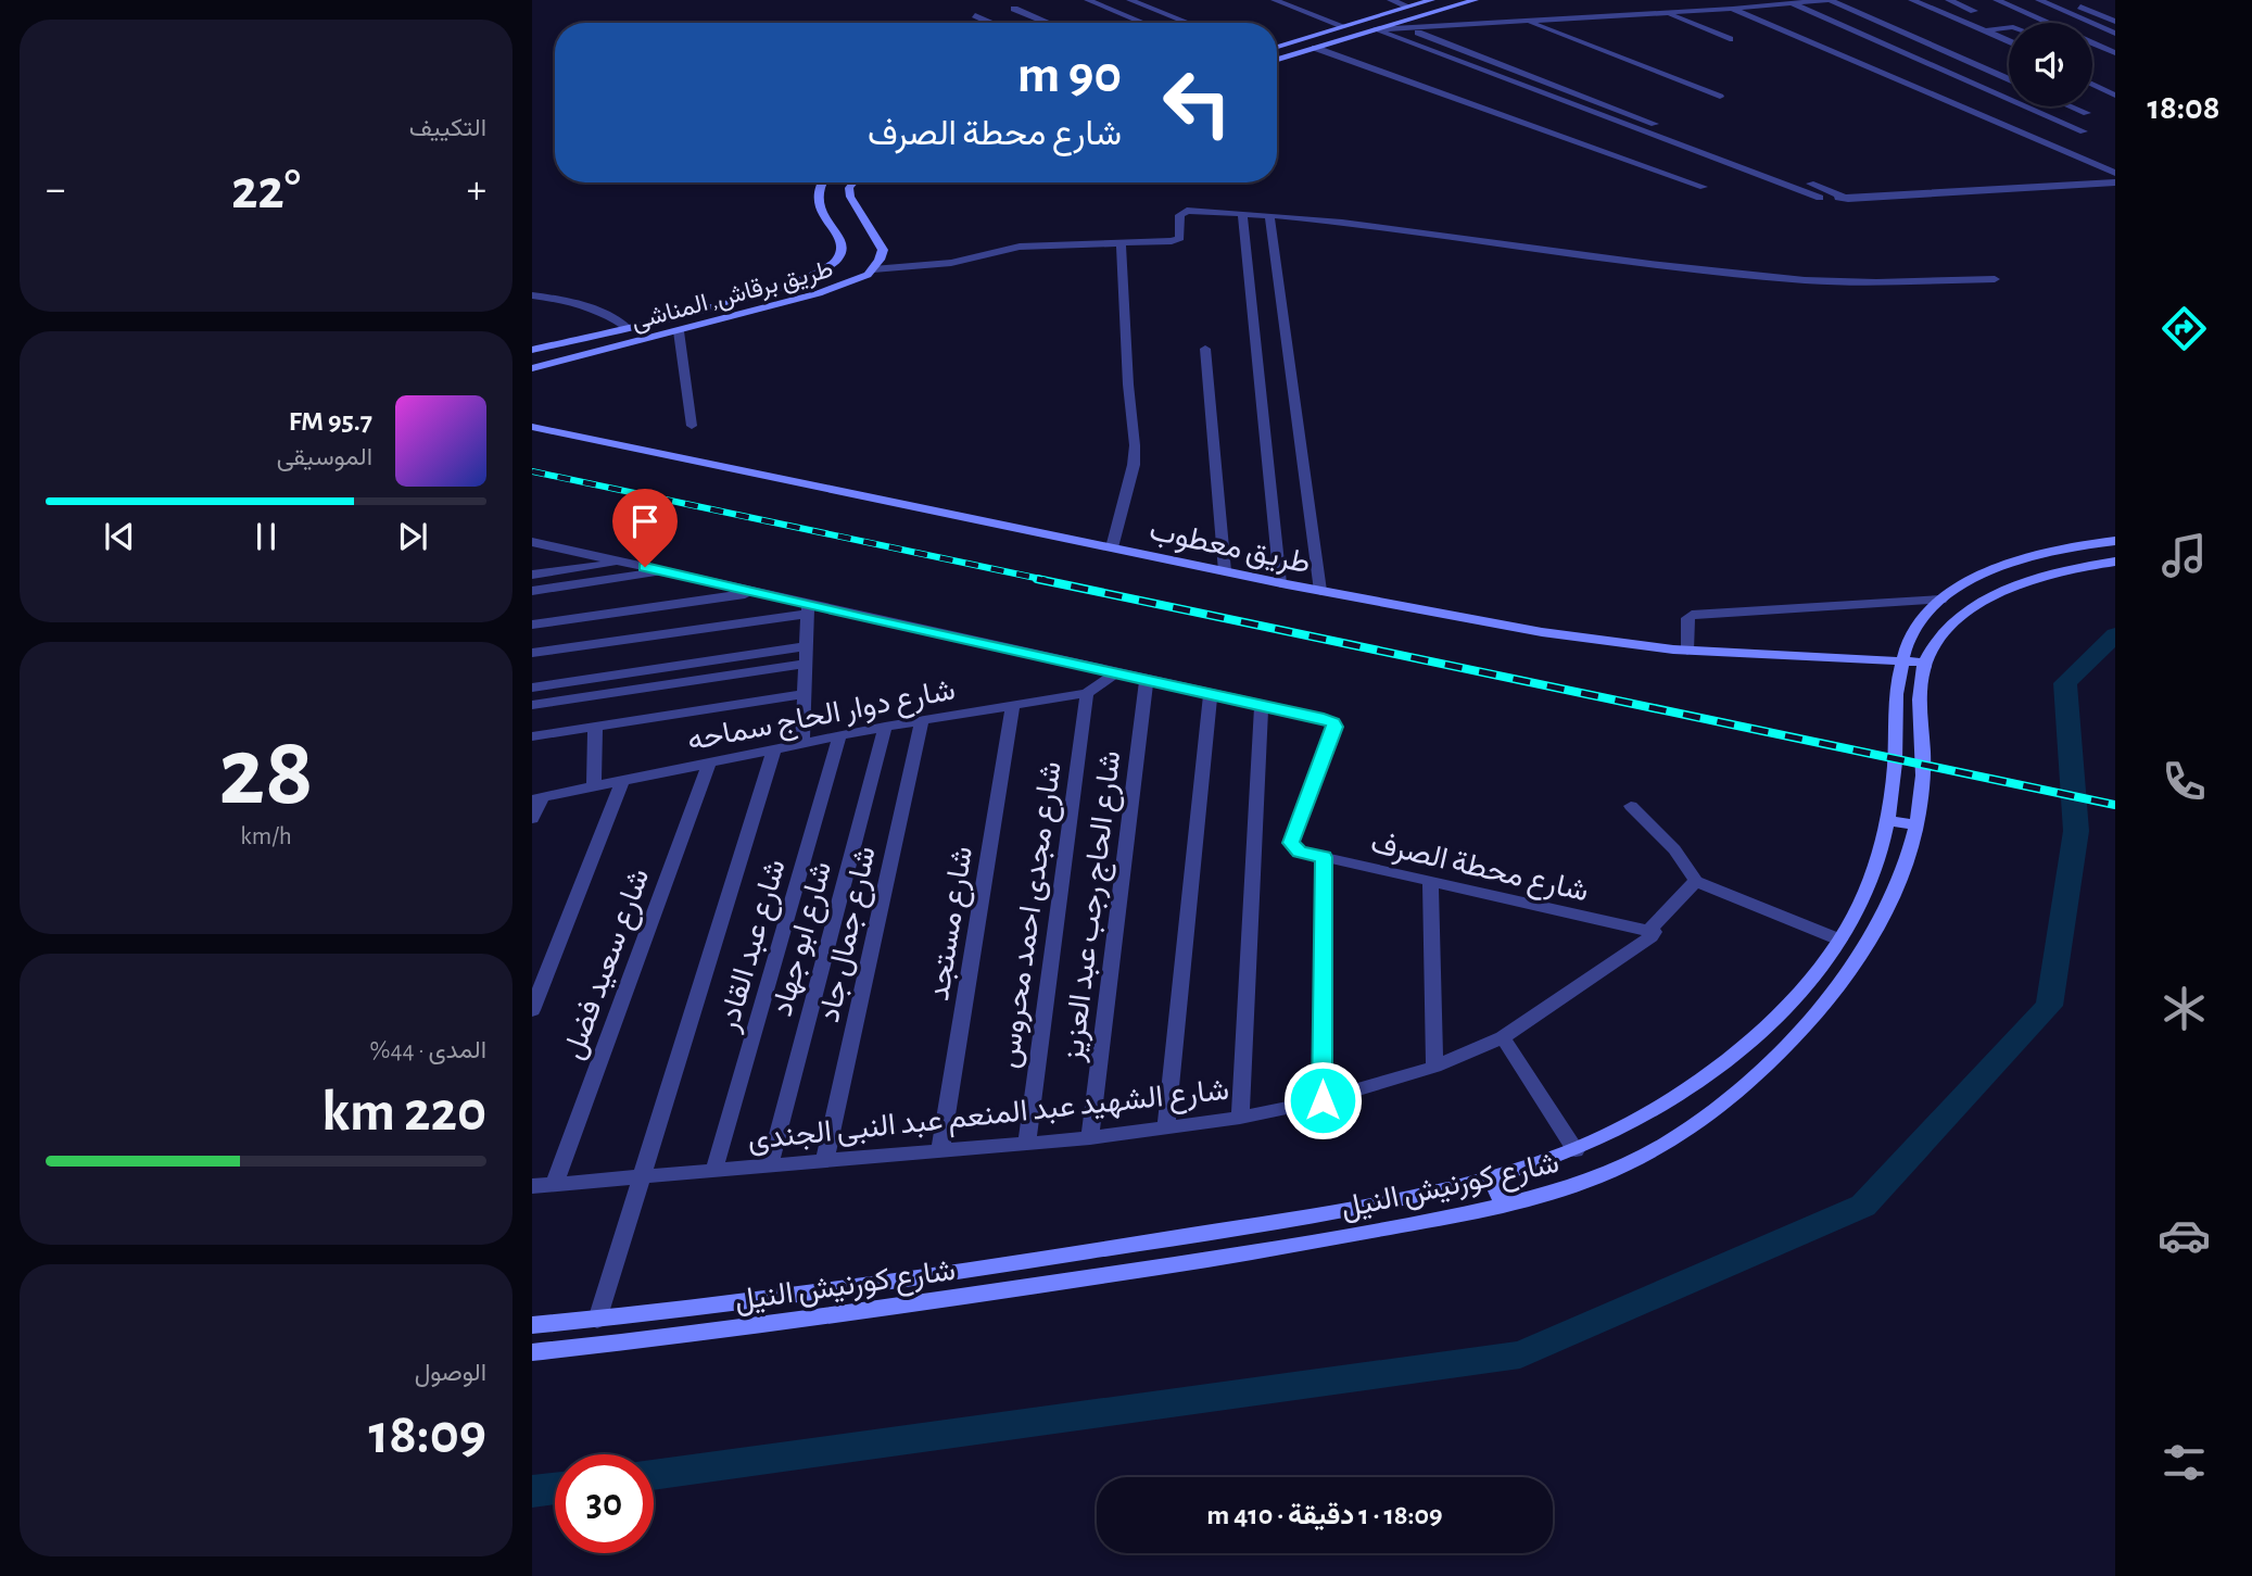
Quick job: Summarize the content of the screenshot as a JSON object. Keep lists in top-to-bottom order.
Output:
{
  "streets": {
    "street": [
      "طريق برقاش, المناشى",
      "طريق معطوب",
      "شارع دوار الحاج سماحه",
      "شارع محطة الصرف",
      "شارع الحاج رجب عبد العزيز",
      "شارع مجدى احمد محروس",
      "شارع مستجد",
      "شارع جمال جاد",
      "شارع ابو جهاد",
      "شارع عبد القادر",
      "شارع سعيد فضل",
      "شارع الشهيد عبد المنعم عبد النبى الجندى",
      "شارع كورنيش النيل"
    ]
  },
  "crossings": [
    ["طريق معطوب", "شارع كورنيش النيل"],
    ["شارع دوار الحاج سماحه", "شارع محطة الصرف"],
    ["شارع دوار الحاج سماحه", "شارع مجدى احمد محروس"],
    ["شارع دوار الحاج سماحه", "شارع مستجد"],
    ["شارع دوار الحاج سماحه", "شارع جمال جاد"],
    ["شارع دوار الحاج سماحه", "شارع ابو جهاد"],
    ["شارع دوار الحاج سماحه", "شارع عبد القادر"],
    ["شارع دوار الحاج سماحه", "شارع سعيد فضل"],
    ["شارع محطة الصرف", "شارع الحاج رجب عبد العزيز"],
    ["شارع محطة الصرف", "شارع الشهيد عبد المنعم عبد النبى الجندى"],
    ["شارع الحاج رجب عبد العزيز", "شارع الشهيد عبد المنعم عبد النبى الجندى"],
    ["شارع مجدى احمد محروس", "شارع الشهيد عبد المنعم عبد النبى الجندى"],
    ["شارع مستجد", "شارع الشهيد عبد المنعم عبد النبى الجندى"],
    ["شارع جمال جاد", "شارع الشهيد عبد المنعم عبد النبى الجندى"],
    ["شارع ابو جهاد", "شارع الشهيد عبد المنعم عبد النبى الجندى"],
    ["شارع عبد القادر", "شارع الشهيد عبد المنعم عبد النبى الجندى"],
    ["شارع سعيد فضل", "شارع الشهيد عبد المنعم عبد النبى الجندى"]
  ],
  "page": {
    "tabs": "18:08",
    "tile": [
      "التكييف",
      ["28", "km/h"],
      ["المدى · 44%", "220 km"],
      ["الوصول", "18:09"]
    ],
    "turn": ["90 m", "شارع محطة الصرف"],
    "heat": ["−", "22°", "+"],
    "song": ["95.7 FM", "الموسيقى"],
    "limit": "30",
    "trip": "18:09 · 1 دقيقة · 410 m"
  }
}
